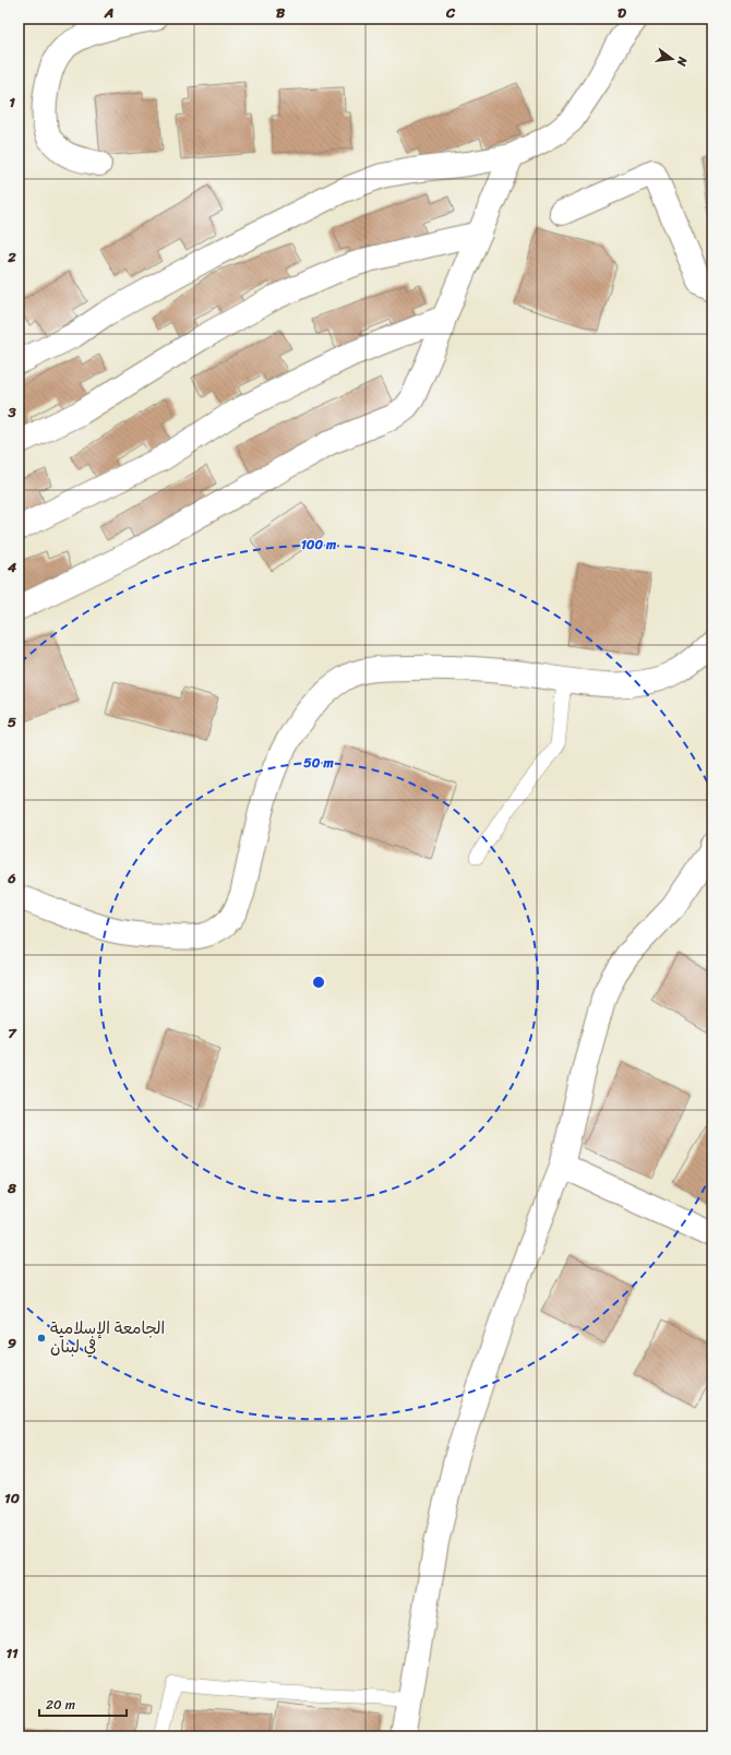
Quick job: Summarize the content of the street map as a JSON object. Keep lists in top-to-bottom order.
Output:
{
  "places": ["الجامعة الإسلامية في لبنان"],
  "scale_bar": "20 m",
  "north": "right",
  "grid": {
    "columns": [
      "A",
      "B",
      "C",
      "D"
    ],
    "rows": [
      "1",
      "2",
      "3",
      "4",
      "5",
      "6",
      "7",
      "8",
      "9",
      "10",
      "11"
    ]
  },
  "rings": ["100 m", "50 m"]
}
